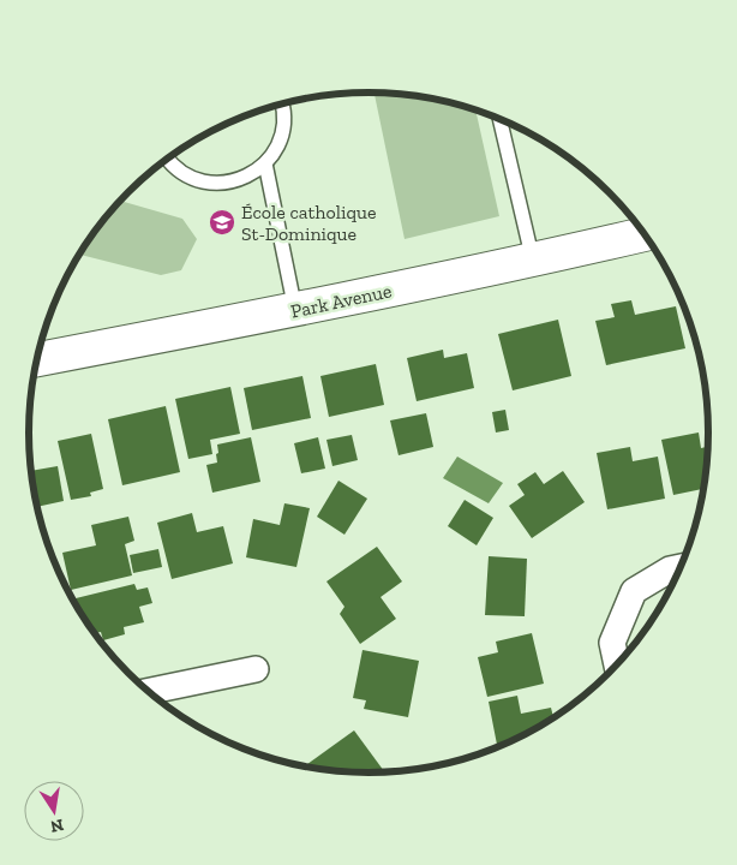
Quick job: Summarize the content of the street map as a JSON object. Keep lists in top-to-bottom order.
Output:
{
  "streets": {
    "street": ["Park Avenue"]
  },
  "places": {
    "school or university": ["École catholique St-Dominique"]
  },
  "north": "bottom"
}
